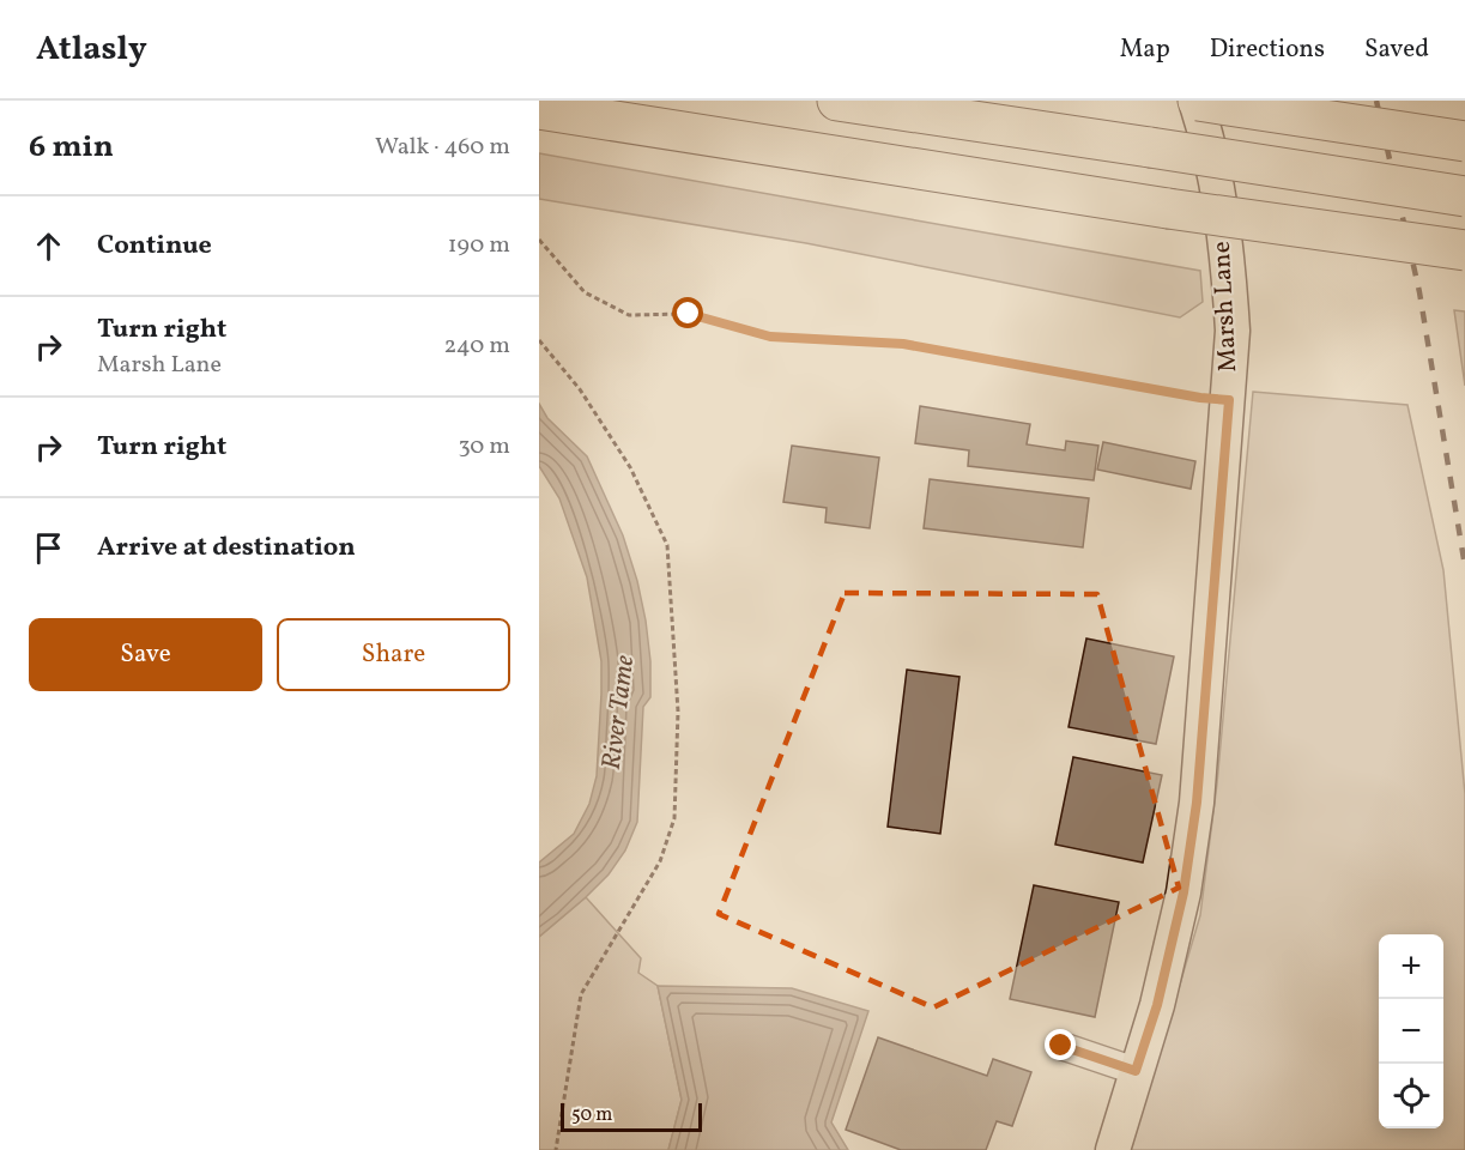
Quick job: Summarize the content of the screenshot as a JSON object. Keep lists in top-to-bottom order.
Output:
{
  "streets": {
    "main road": ["Marsh Lane"]
  },
  "water": ["River Tame"],
  "scale_bar": "50 m",
  "page": {
    "header": "Atlasly",
    "nav": ["Map", "Directions", "Saved"],
    "heading": ["6 min", "Walk · 460 m"],
    "list": [
      ["Continue", "190 m"],
      ["Turn right", "Marsh Lane", "240 m"],
      ["Turn right", "30 m"],
      "Arrive at destination"
    ],
    "buttons": ["Save", "Share"],
    "map_buttons": ["+", "−"],
    "scale": "50 m"
  }
}
